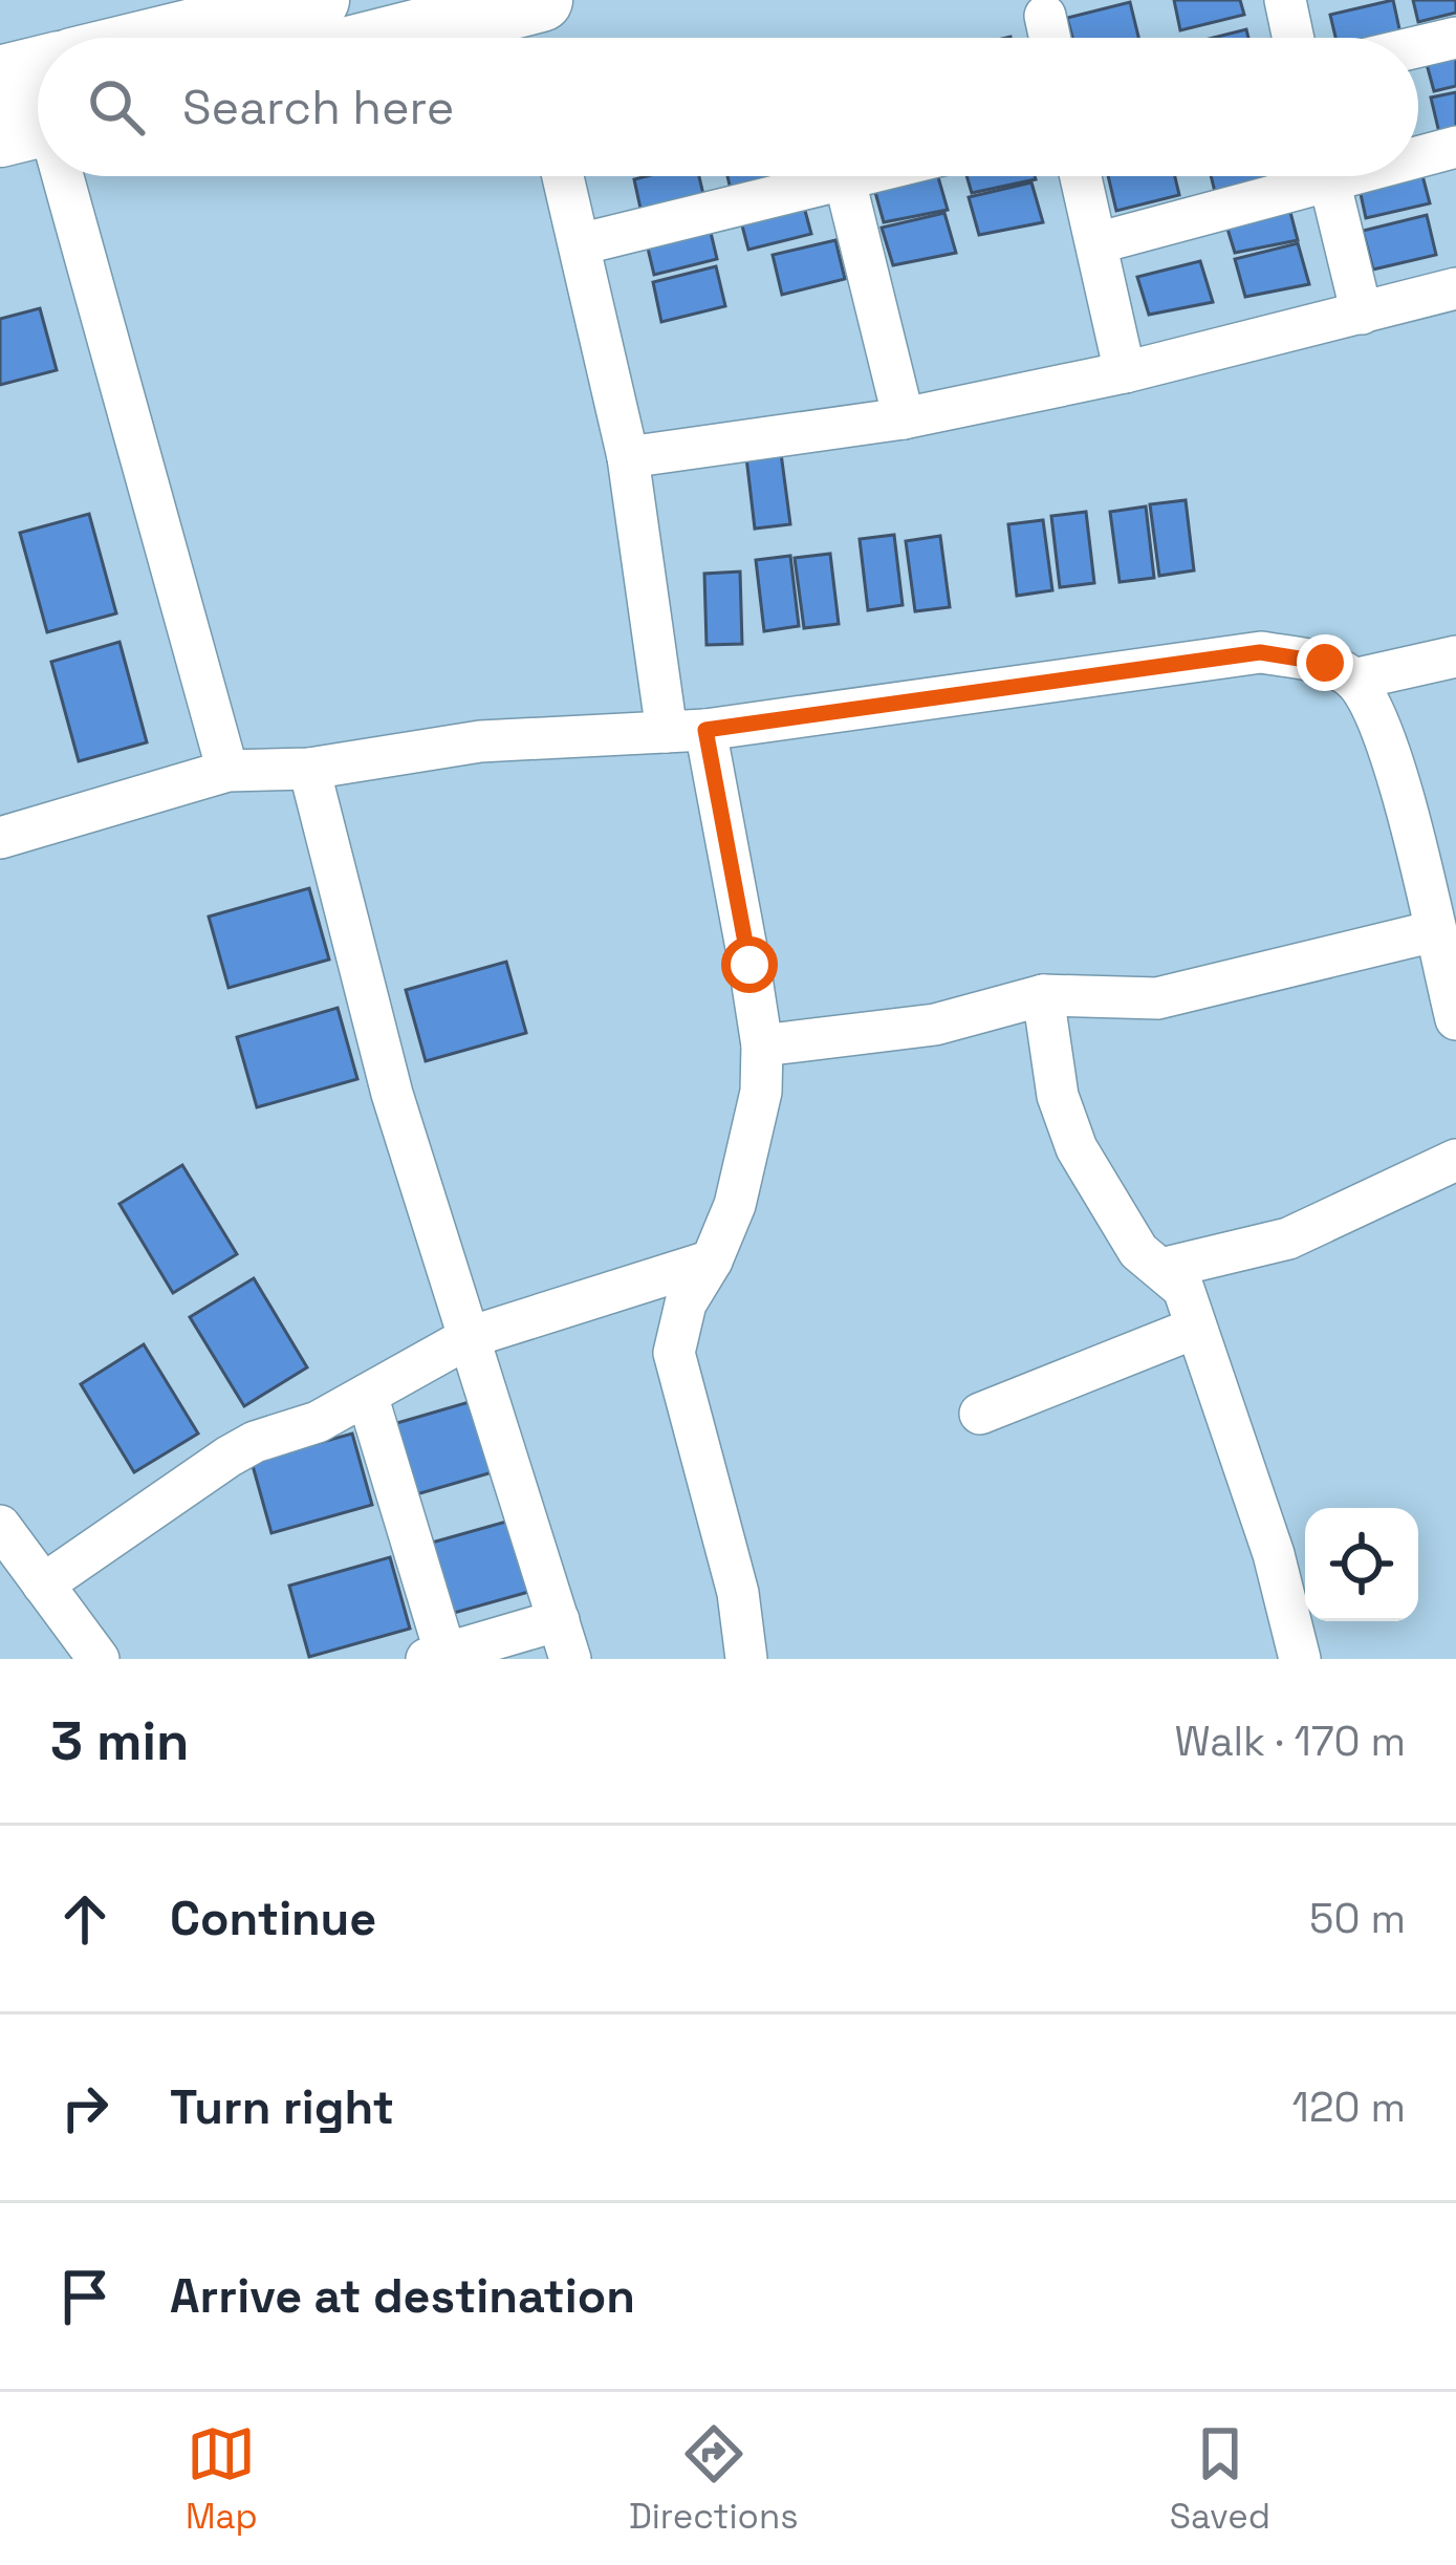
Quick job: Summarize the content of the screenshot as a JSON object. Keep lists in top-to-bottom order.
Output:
{
  "page": {
    "search": "Search here",
    "heading": ["3 min", "Walk · 170 m"],
    "list": [
      ["Continue", "50 m"],
      ["Turn right", "120 m"],
      "Arrive at destination"
    ],
    "nav": ["Map", "Directions", "Saved"]
  }
}
